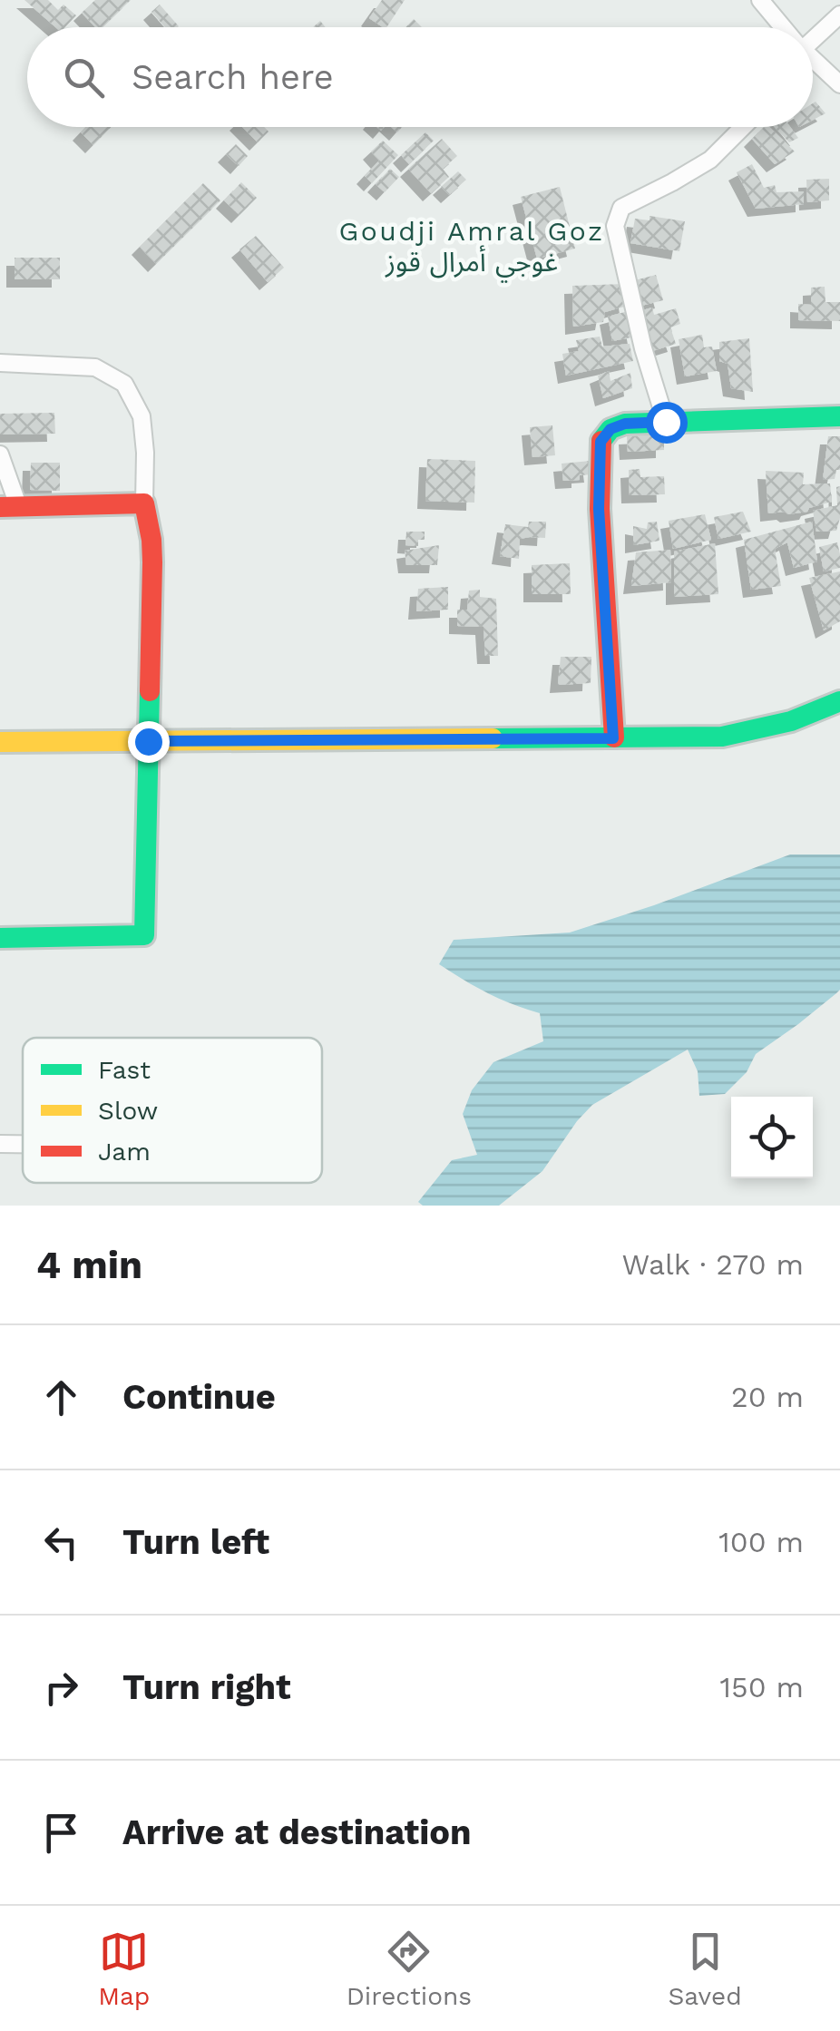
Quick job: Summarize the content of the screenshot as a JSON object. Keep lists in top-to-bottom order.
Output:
{
  "districts": ["Goudji Amral Goz غوجي أمرال قوز"],
  "legend": ["Fast", "Slow", "Jam"],
  "page": {
    "search": "Search here",
    "heading": ["4 min", "Walk · 270 m"],
    "list": [
      ["Continue", "20 m"],
      ["Turn left", "100 m"],
      ["Turn right", "150 m"],
      "Arrive at destination"
    ],
    "nav": ["Map", "Directions", "Saved"]
  }
}
